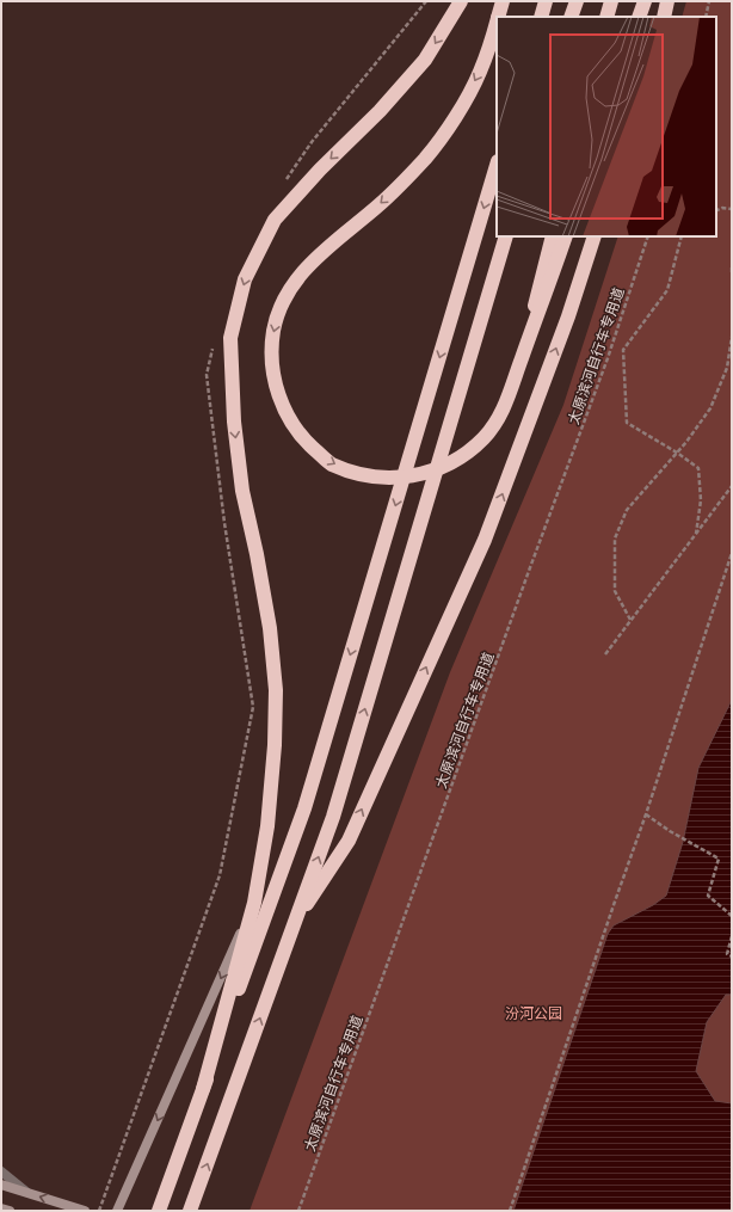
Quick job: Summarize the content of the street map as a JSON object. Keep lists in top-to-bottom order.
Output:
{
  "streets": {
    "path": ["太原滨河自行车专用道"]
  },
  "parks": ["汾河公园"]
}
